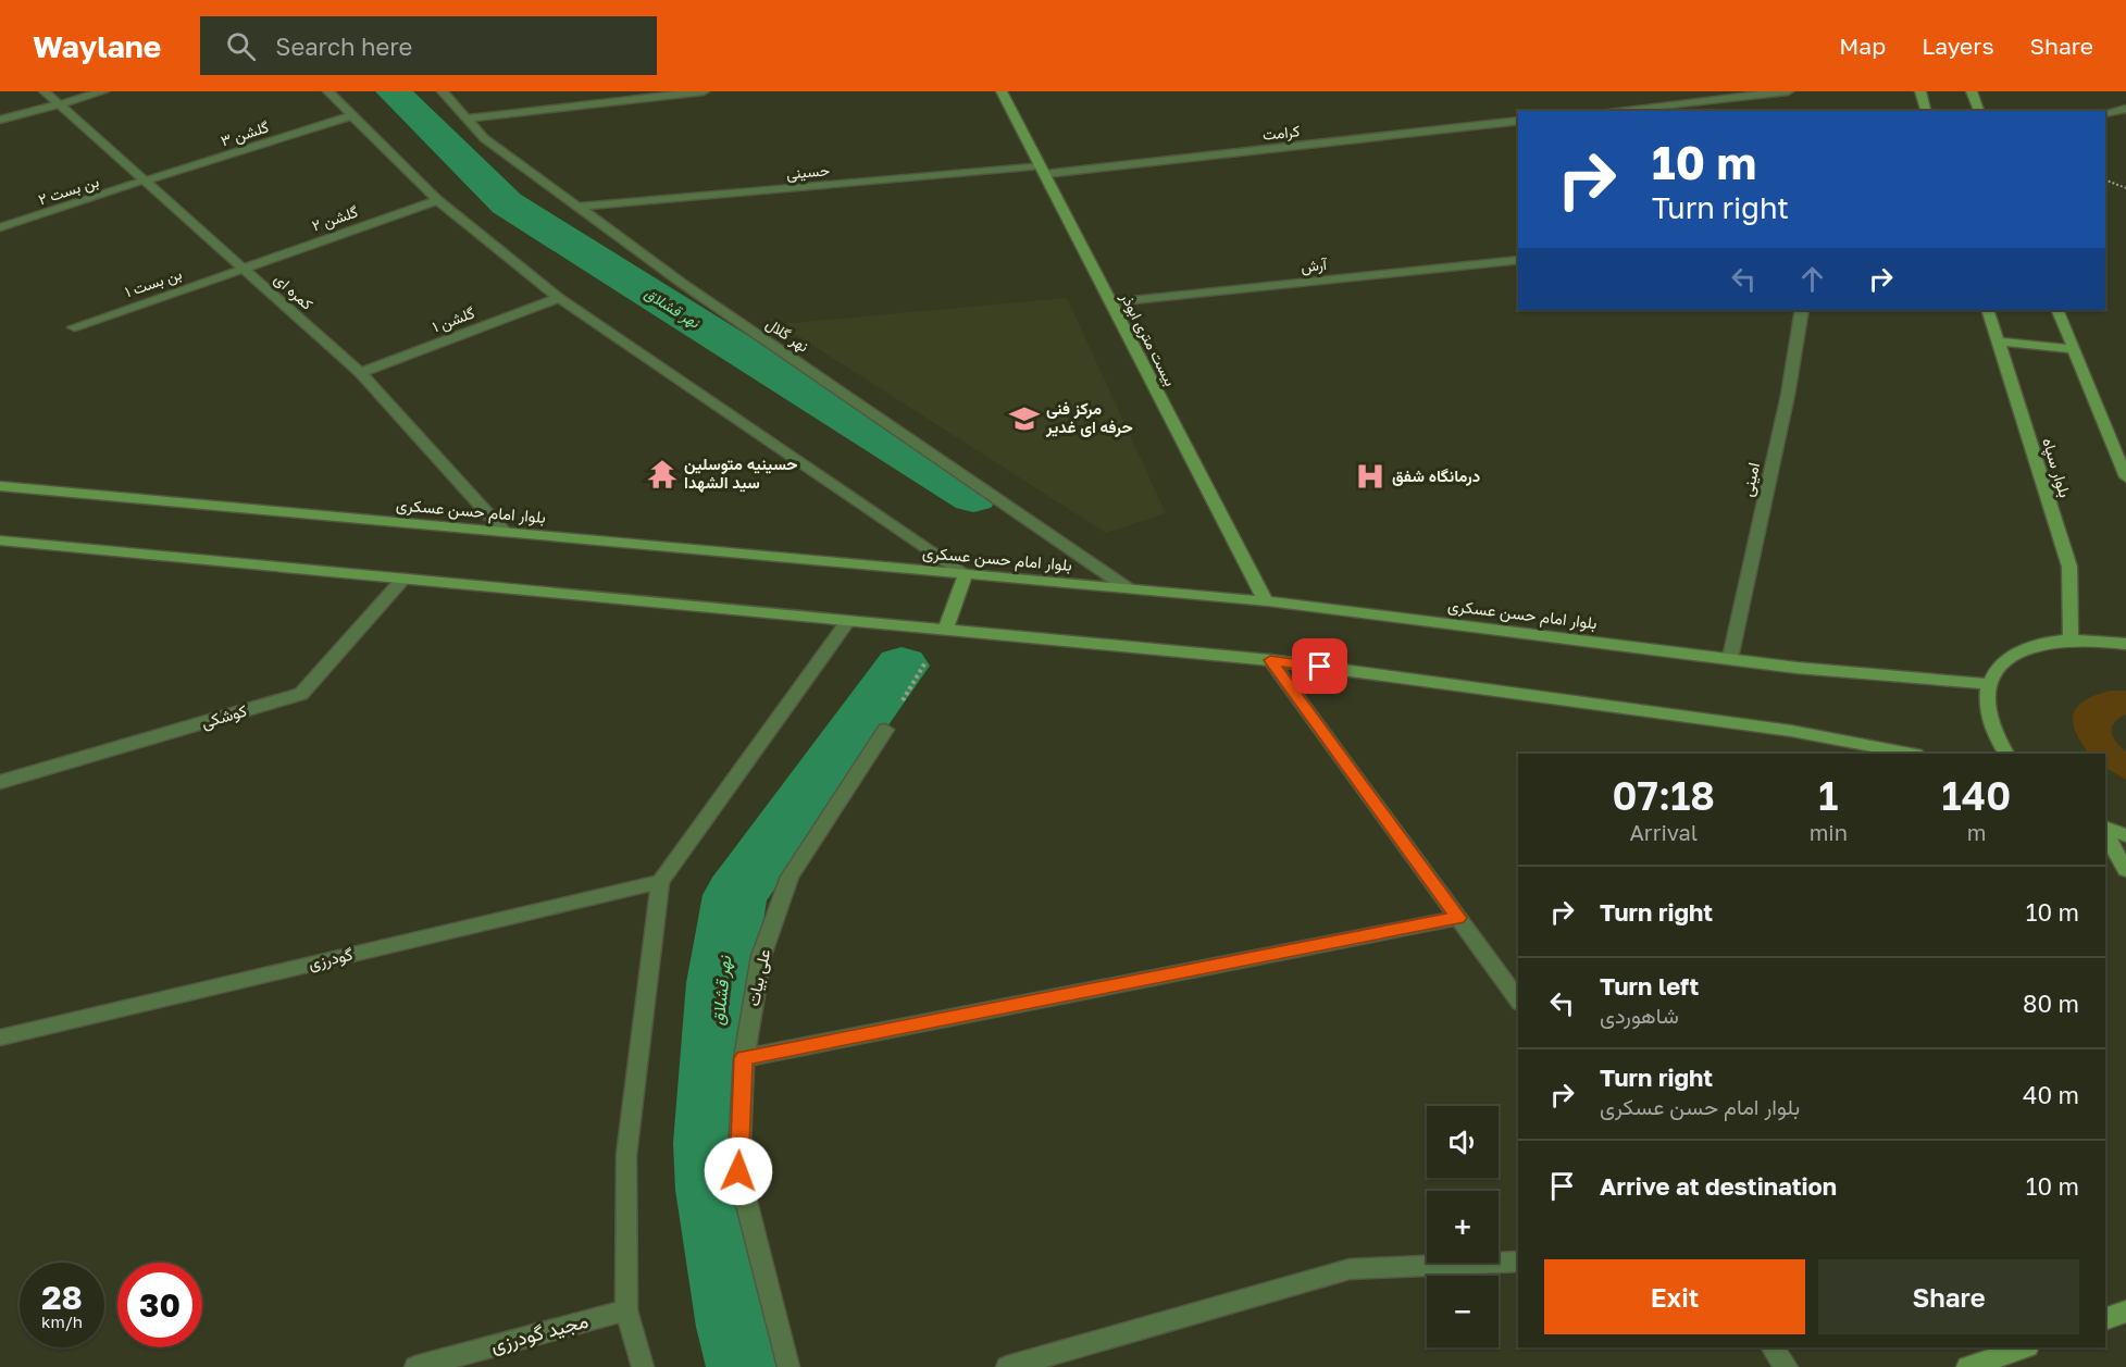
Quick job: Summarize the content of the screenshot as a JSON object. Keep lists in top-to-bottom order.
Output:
{
  "streets": {
    "main road": ["بیست متری ابوذر", "بلوار سپاه", "بلوار امام حسن عسکری"],
    "street": [
      "کرامت",
      "گلشن ۳",
      "حسینی",
      "بن بست ۲",
      "گلشن ۲",
      "آرش",
      "بن بست ۱",
      "کمره ای",
      "گلشن ۱",
      "نهر گلال",
      "امینی",
      "کوشکی",
      "گودرزی",
      "علی بیات",
      "مجید گودرزی"
    ]
  },
  "crossings": [
    ["کرامت", "حسینی"],
    ["کرامت", "بیست متری ابوذر"],
    ["گلشن ۳", "بن بست ۲"],
    ["گلشن ۳", "کمره ای"],
    ["حسینی", "نهر گلال"],
    ["حسینی", "بیست متری ابوذر"],
    ["بن بست ۲", "کمره ای"],
    ["گلشن ۲", "بن بست ۱"],
    ["گلشن ۲", "کمره ای"],
    ["آرش", "بیست متری ابوذر"],
    ["بن بست ۱", "کمره ای"],
    ["کمره ای", "گلشن ۱"],
    ["کمره ای", "بلوار امام حسن عسکری"],
    ["نهر گلال", "بلوار امام حسن عسکری"],
    ["بیست متری ابوذر", "بلوار امام حسن عسکری"],
    ["امینی", "بلوار امام حسن عسکری"]
  ],
  "water": ["نهر قشلاق"],
  "places": {
    "school or university": ["مرکز فنی حرفه ای غدیر"],
    "temple": ["حسینیه متوسلین سید الشهدا"],
    "hospital": ["درمانگاه شفق"]
  },
  "page": {
    "header": "Waylane",
    "search": "Search here",
    "nav": ["Map", "Layers", "Share"],
    "turn": ["10 m", "Turn right"],
    "eta": [
      "07:18",
      "Arrival",
      "1",
      "min",
      "140",
      "m"
    ],
    "list": [
      {
        "name": "Turn right",
        "value": "10 m"
      },
      {
        "name": "Turn left",
        "note": "شاهوردی",
        "value": "80 m"
      },
      {
        "name": "Turn right",
        "note": "بلوار امام حسن عسکری",
        "value": "40 m"
      },
      {
        "name": "Arrive at destination",
        "value": "10 m"
      }
    ],
    "map_buttons": ["+", "−"],
    "buttons": ["Exit", "Share"],
    "speed": "28 km/h",
    "limit": "30"
  }
}
